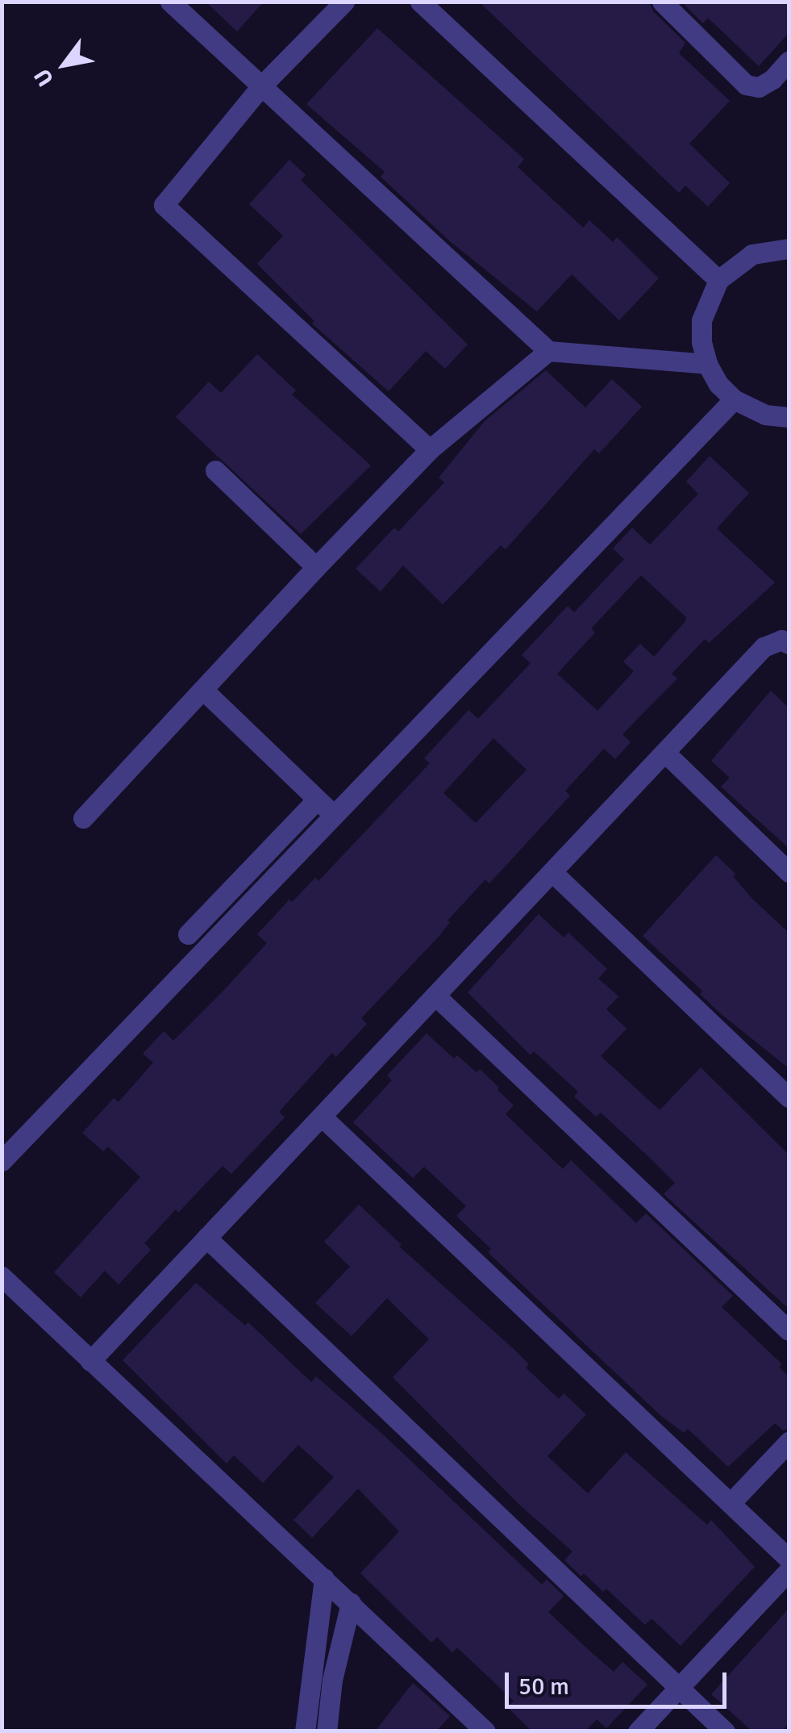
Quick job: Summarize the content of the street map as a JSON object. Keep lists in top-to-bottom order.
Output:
{
  "scale_bar": "50 m",
  "north": "bottom left"
}
